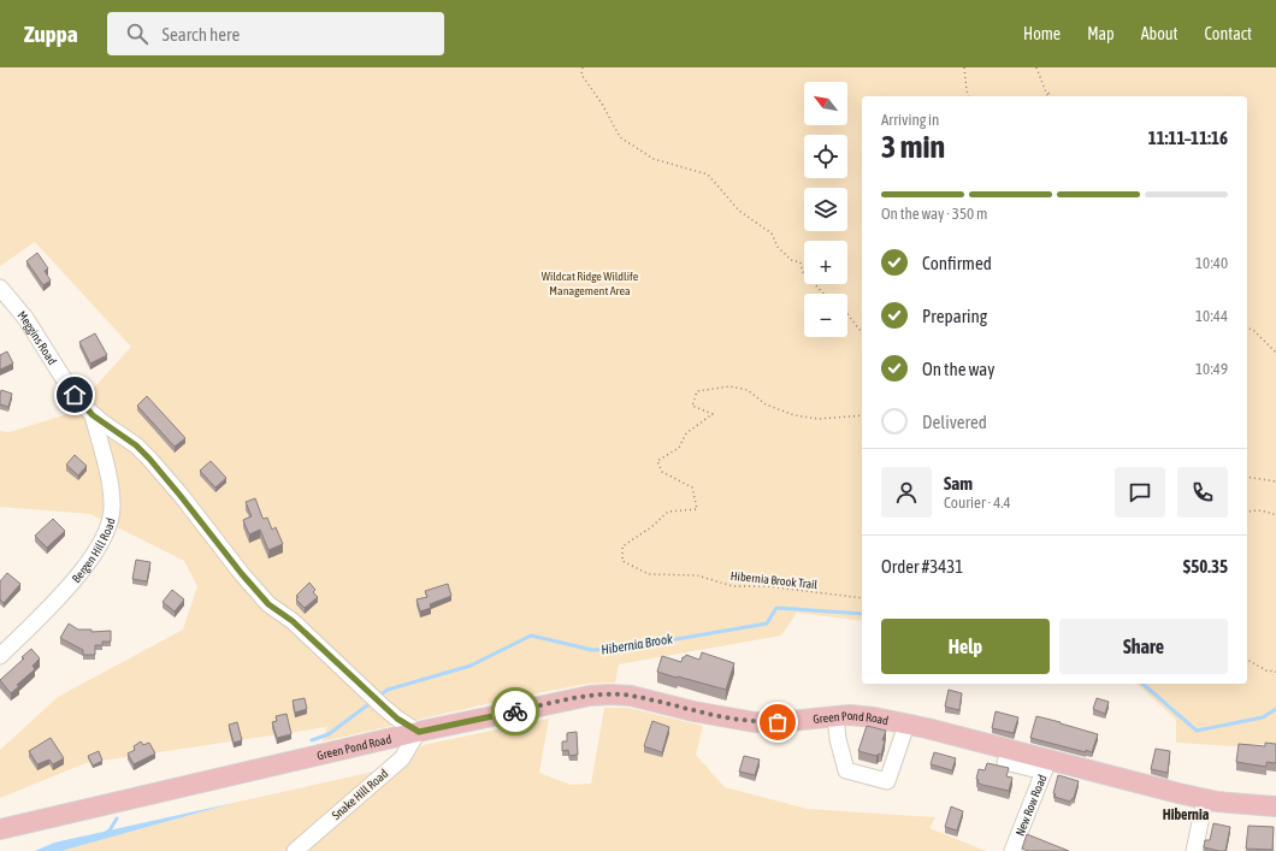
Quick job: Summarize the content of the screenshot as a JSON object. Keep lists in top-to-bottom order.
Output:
{
  "streets": {
    "main road": ["Green Pond Road"],
    "street": [
      "Meggins Road",
      "Bergen Hill Road",
      "Snake Hill Road",
      "New Row Road"
    ],
    "path": ["Hibernia Brook Trail"]
  },
  "crossings": [
    ["Meggins Road", "Bergen Hill Road"],
    ["Meggins Road", "Green Pond Road"],
    ["Meggins Road", "Snake Hill Road"],
    ["Green Pond Road", "Snake Hill Road"],
    ["Green Pond Road", "New Row Road"]
  ],
  "districts": ["Hibernia"],
  "water": ["Hibernia Brook"],
  "parks": ["Wildcat Ridge Wildlife Management Area"],
  "north": "top left",
  "page": {
    "header": "Zuppa",
    "search": "Search here",
    "nav": [
      "Home",
      "Map",
      "About",
      "Contact"
    ],
    "map_buttons": ["+", "−"],
    "heading": ["3 min", "Arriving in", "11:11–11:16"],
    "panel": [
      "Sam",
      "Courier · 4.4",
      "Order #3431",
      "$50.35"
    ],
    "bar": "On the way · 350 m",
    "list": [
      ["Confirmed", "10:40"],
      ["Preparing", "10:44"],
      ["On the way", "10:49"],
      "Delivered"
    ],
    "buttons": ["Help", "Share"]
  }
}
